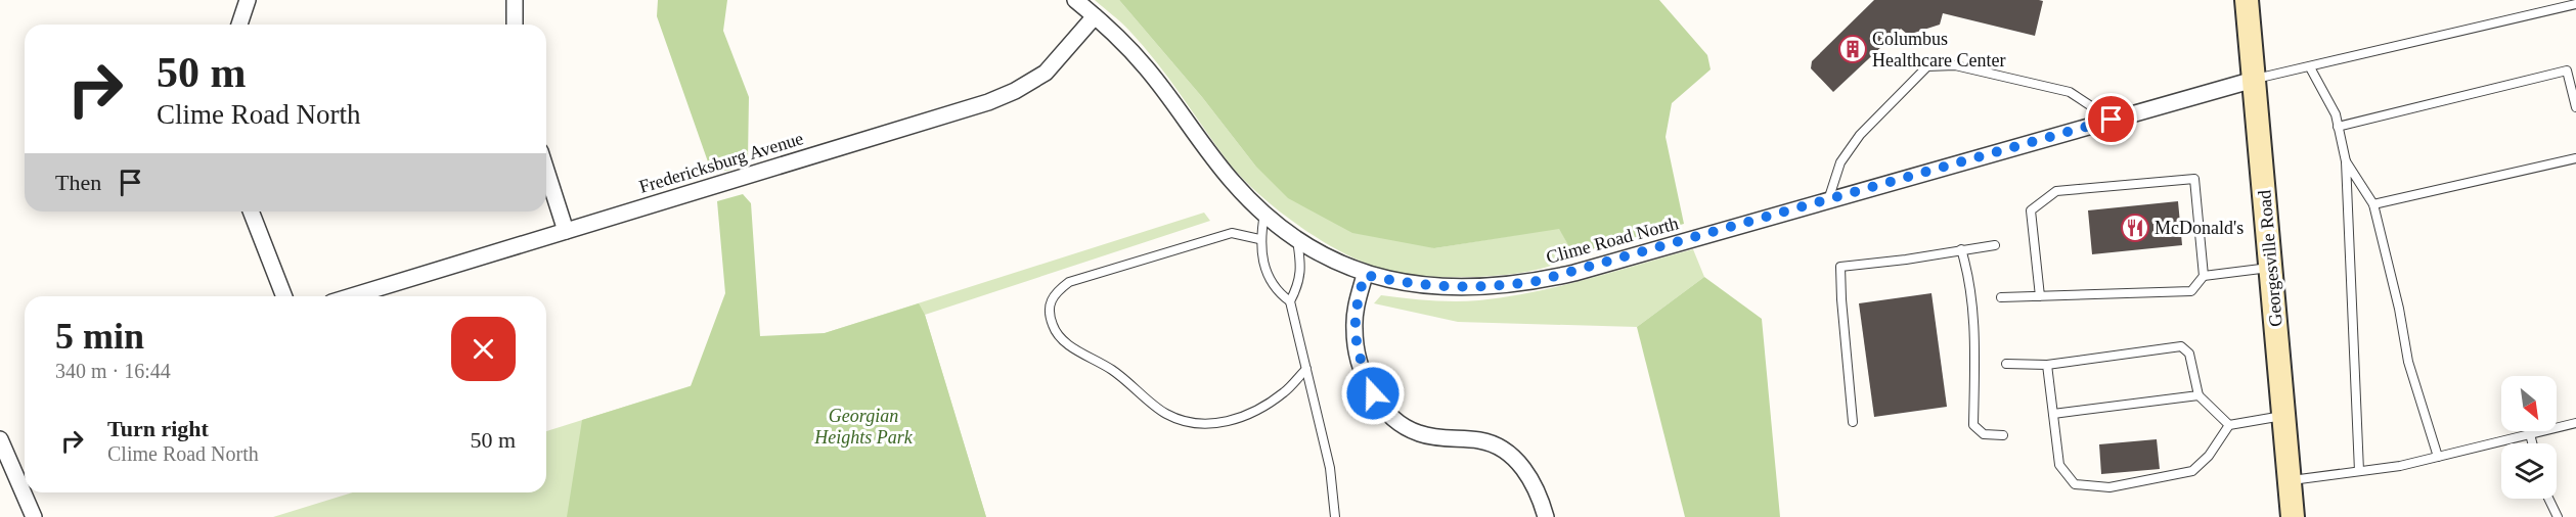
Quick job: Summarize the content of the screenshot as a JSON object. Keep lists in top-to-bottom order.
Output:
{
  "streets": {
    "main road": ["Georgesville Road"],
    "street": ["Fredericksburg Avenue", "Clime Road North"]
  },
  "crossings": [
    ["Fredericksburg Avenue", "Clime Road North"],
    ["Clime Road North", "Georgesville Road"]
  ],
  "parks": ["Georgian Heights Park"],
  "places": {
    "building": ["Columbus Healthcare Center"],
    "restaurant": ["McDonald's"]
  },
  "north": "bottom right",
  "page": {
    "turn": ["50 m", "Clime Road North"],
    "then": "Then",
    "heading": ["5 min", "340 m · 16:44"],
    "list": [
      {
        "name": "Turn right",
        "note": "Clime Road North",
        "value": "50 m"
      }
    ]
  }
}
